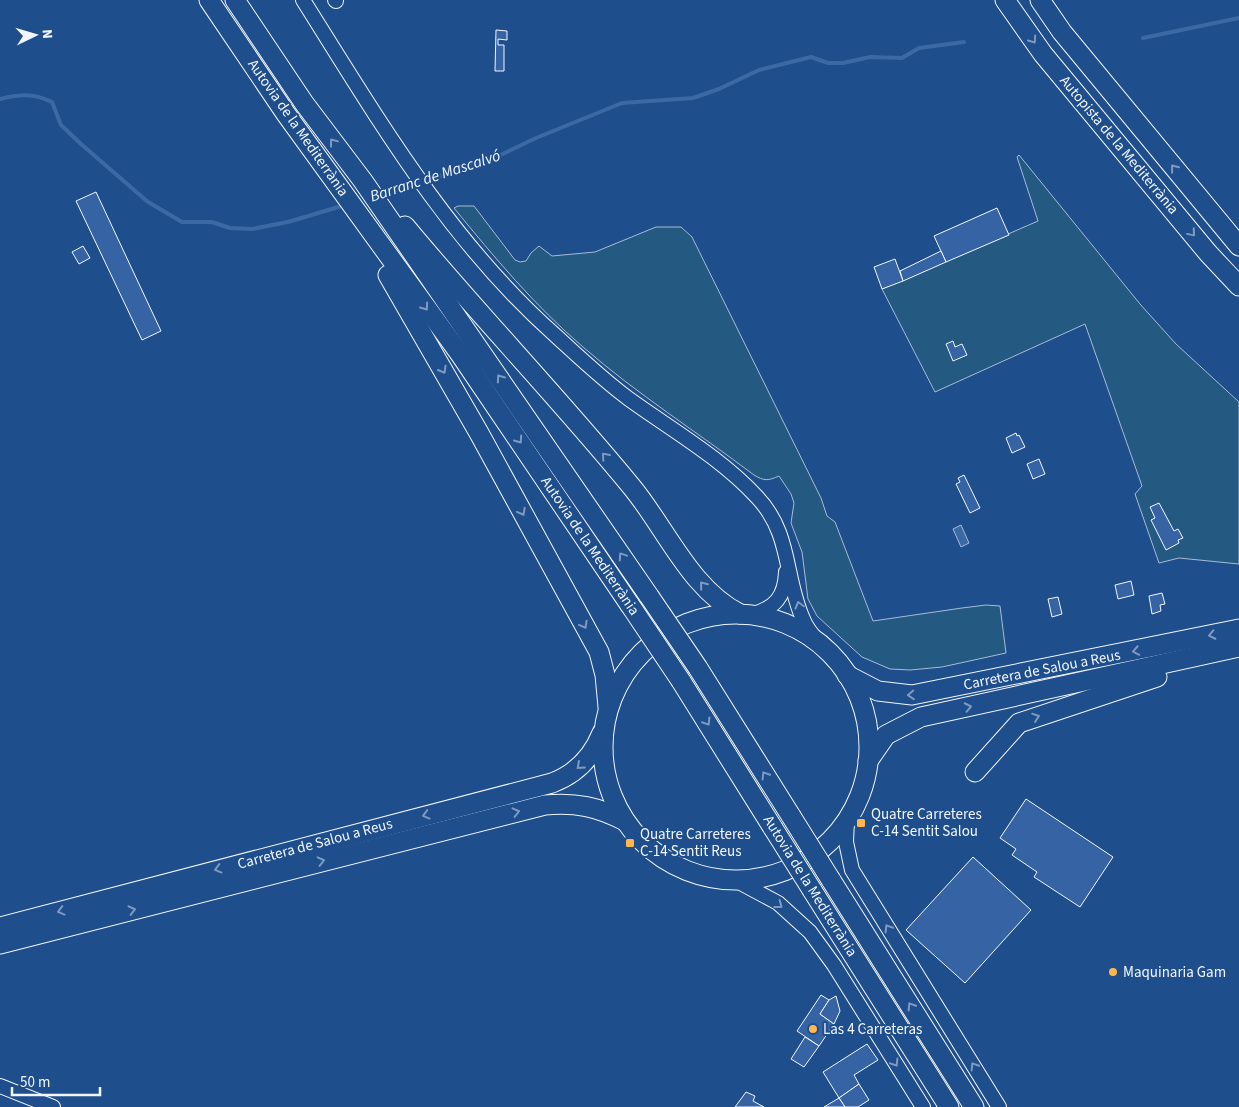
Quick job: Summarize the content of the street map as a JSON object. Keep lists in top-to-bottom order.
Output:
{
  "streets": {
    "highway": ["Autovia de la Mediterrània", "Autopista de la Mediterrània", "Carretera de Salou a Reus"]
  },
  "water": ["Barranc de Mascalvó"],
  "places": {
    "transit": ["Quatre Carreteres C-14 Sentit Salou", "Quatre Carreteres C-14 Sentit Reus"],
    "other": ["Maquinaria Gam", "Las 4 Carreteras"]
  },
  "scale_bar": "50 m",
  "north": "right"
}
